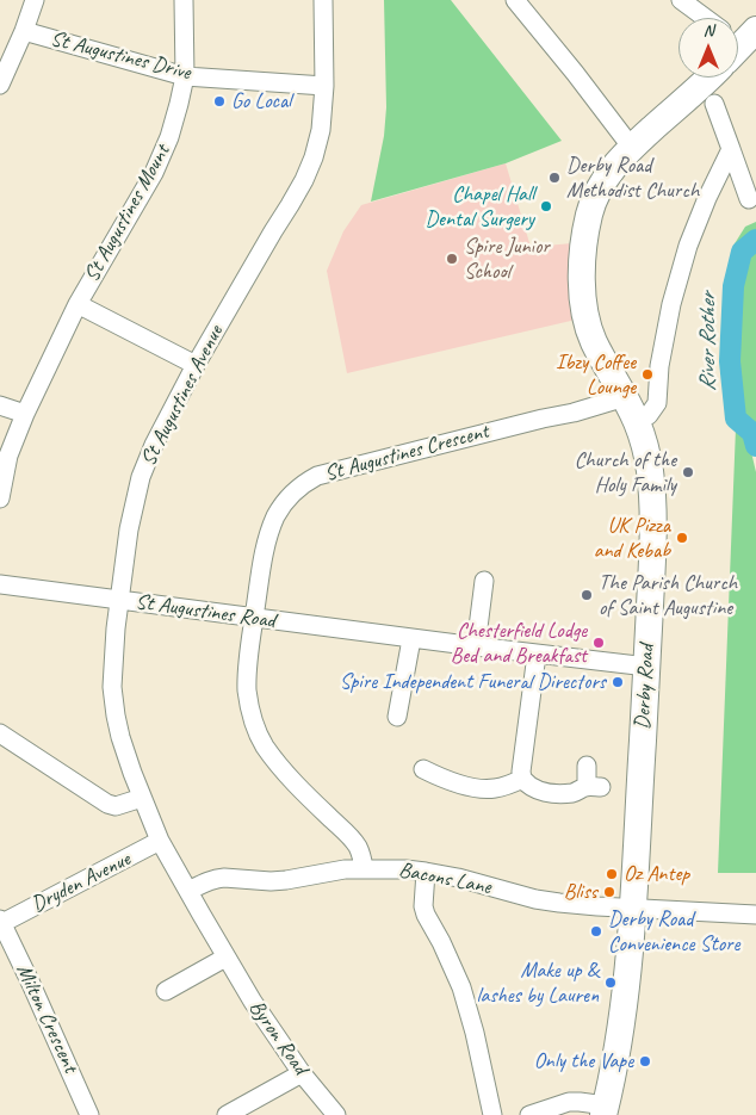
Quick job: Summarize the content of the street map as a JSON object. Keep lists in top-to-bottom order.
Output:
{
  "streets": {
    "highway": ["Derby Road"],
    "street": [
      "St Augustines Drive",
      "St Augustines Mount",
      "St Augustines Avenue",
      "St Augustines Crescent",
      "St Augustines Road",
      "Bacons Lane",
      "Dryden Avenue",
      "Milton Crescent",
      "Byron Road"
    ]
  },
  "crossings": [
    ["St Augustines Drive", "St Augustines Mount"],
    ["St Augustines Drive", "St Augustines Avenue"],
    ["St Augustines Avenue", "St Augustines Road"],
    ["St Augustines Avenue", "Dryden Avenue"],
    ["St Augustines Avenue", "Byron Road"],
    ["St Augustines Crescent", "St Augustines Road"],
    ["St Augustines Crescent", "Derby Road"],
    ["St Augustines Crescent", "Bacons Lane"],
    ["St Augustines Road", "Derby Road"],
    ["Derby Road", "Bacons Lane"],
    ["Bacons Lane", "Byron Road"],
    ["Dryden Avenue", "Milton Crescent"],
    ["Dryden Avenue", "Byron Road"]
  ],
  "water": ["River Rother"],
  "places": [
    "Go Local",
    "Derby Road Methodist Church",
    "Chapel Hall Dental Surgery",
    "Spire Junior School",
    "Ibzy Coffee Lounge",
    "Church of the Holy Family",
    "UK Pizza and Kebab",
    "The Parish Church of Saint Augustine",
    "Chesterfield Lodge Bed and Breakfast",
    "Spire Independent Funeral Directors",
    "Oz Antep",
    "Bliss",
    "Derby Road Convenience Store",
    "Make up & lashes by Lauren",
    "Only the Vape"
  ],
  "north": "top"
}
